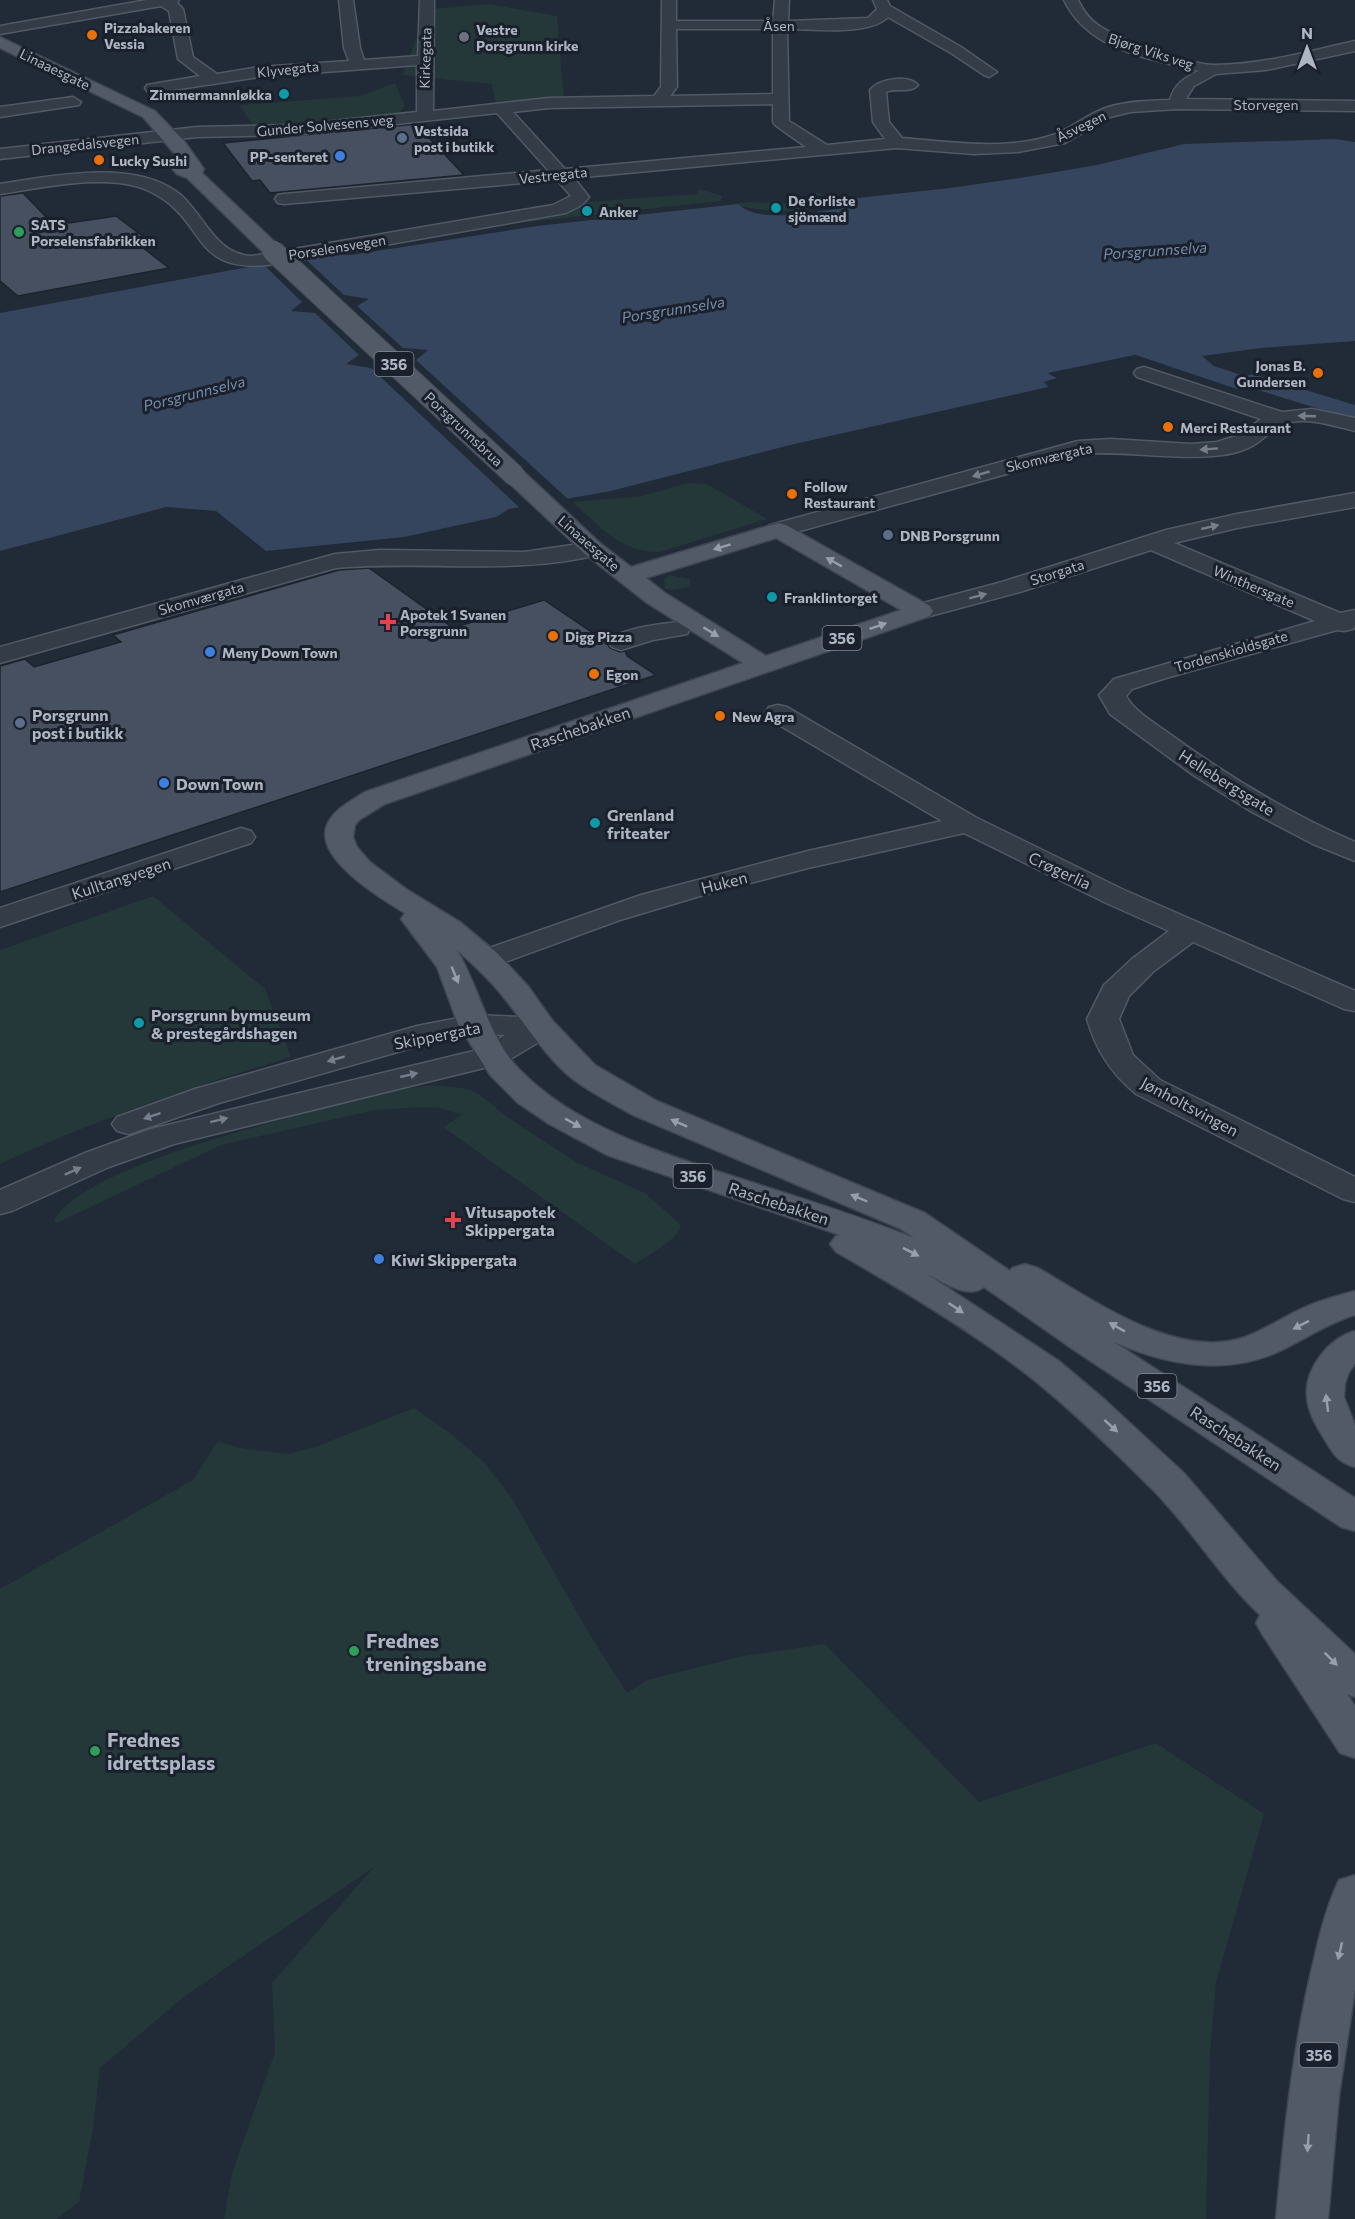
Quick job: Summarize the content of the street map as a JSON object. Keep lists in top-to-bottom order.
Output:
{
  "streets": {
    "main road": [
      "Linaaesgate",
      "356",
      "Porsgrunnsbrua",
      "Skomværgata",
      "Storgata",
      "Raschebakken"
    ],
    "street": [
      "Åsen",
      "Bjørg Viks veg",
      "Kirkegata",
      "Klyvegata",
      "Storvegen",
      "Gunder Solvesens veg",
      "Åsvegen",
      "Drangedalsvegen",
      "Vestregata",
      "Porselensvegen",
      "Winthersgate",
      "Tordenskioldsgate",
      "Hellebergsgate",
      "Crøgerlia",
      "Kulltangvegen",
      "Huken",
      "Skippergata",
      "Jønholtsvingen"
    ]
  },
  "crossings": [
    ["Kirkegata", "Klyvegata"],
    ["Kirkegata", "Gunder Solvesens veg"],
    ["Linaaesgate", "Gunder Solvesens veg"],
    ["Linaaesgate", "Drangedalsvegen"],
    ["Linaaesgate", "356"],
    ["Linaaesgate", "Porsgrunnsbrua"],
    ["Linaaesgate", "Skomværgata"],
    ["Storvegen", "Åsvegen"],
    ["Gunder Solvesens veg", "Drangedalsvegen"],
    ["Gunder Solvesens veg", "Porselensvegen"],
    ["Åsvegen", "Vestregata"],
    ["Vestregata", "Porselensvegen"],
    ["356", "Skomværgata"],
    ["356", "Storgata"],
    ["356", "Raschebakken"],
    ["Storgata", "Winthersgate"],
    ["Storgata", "Raschebakken"],
    ["Winthersgate", "Tordenskioldsgate"],
    ["Tordenskioldsgate", "Hellebergsgate"],
    ["Raschebakken", "Huken"],
    ["Raschebakken", "Skippergata"],
    ["Crøgerlia", "Huken"],
    ["Crøgerlia", "Jønholtsvingen"]
  ],
  "one_way": ["Skomværgata", "Storgata"],
  "water": ["Porsgrunnselva"],
  "places": {
    "other": [
      "Pizzabakeren Vessia",
      "Vestre Porsgrunn kirke",
      "Zimmermannløkka",
      "Vestsida post i butikk",
      "PP-senteret",
      "Lucky Sushi",
      "De forliste sjömænd",
      "Anker",
      "SATS Porselensfabrikken",
      "Jonas B. Gundersen",
      "Merci Restaurant",
      "Follow Restaurant",
      "DNB Porsgrunn",
      "Franklintorget",
      "Digg Pizza",
      "Meny Down Town",
      "Egon",
      "New Agra",
      "Porsgrunn post i butikk",
      "Down Town",
      "Grenland friteater",
      "Porsgrunn bymuseum & prestegårdshagen",
      "Kiwi Skippergata",
      "Frednes treningsbane",
      "Frednes idrettsplass"
    ],
    "health": ["Apotek 1 Svanen Porsgrunn", "Vitusapotek Skippergata"]
  },
  "north": "top"
}
